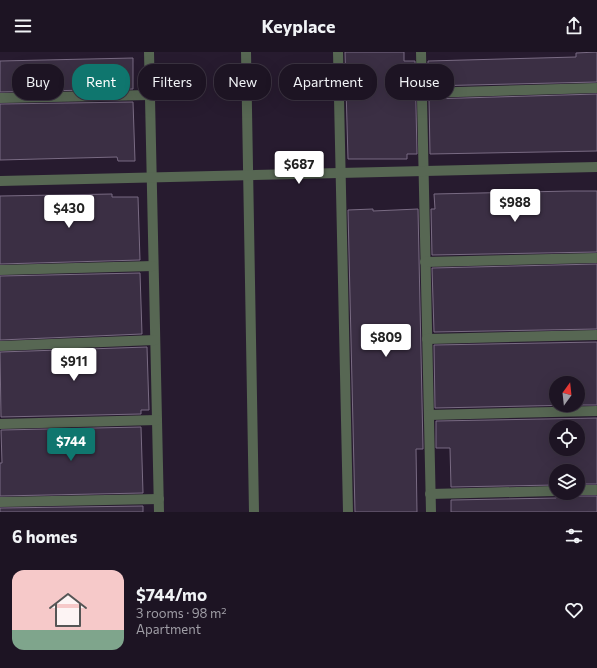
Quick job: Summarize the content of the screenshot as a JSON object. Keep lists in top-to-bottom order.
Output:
{
  "north": "top",
  "page": {
    "header": "Keyplace",
    "chip": [
      "Buy",
      "Rent",
      "Filters",
      "New",
      "Apartment",
      "House"
    ],
    "price": [
      "$687",
      "$988",
      "$430",
      "$809",
      "$911",
      "$744"
    ],
    "heading": "6 homes",
    "list": [
      {
        "name": "$744/mo",
        "note": "3 rooms · 98 m² · Apartment"
      }
    ]
  }
}
